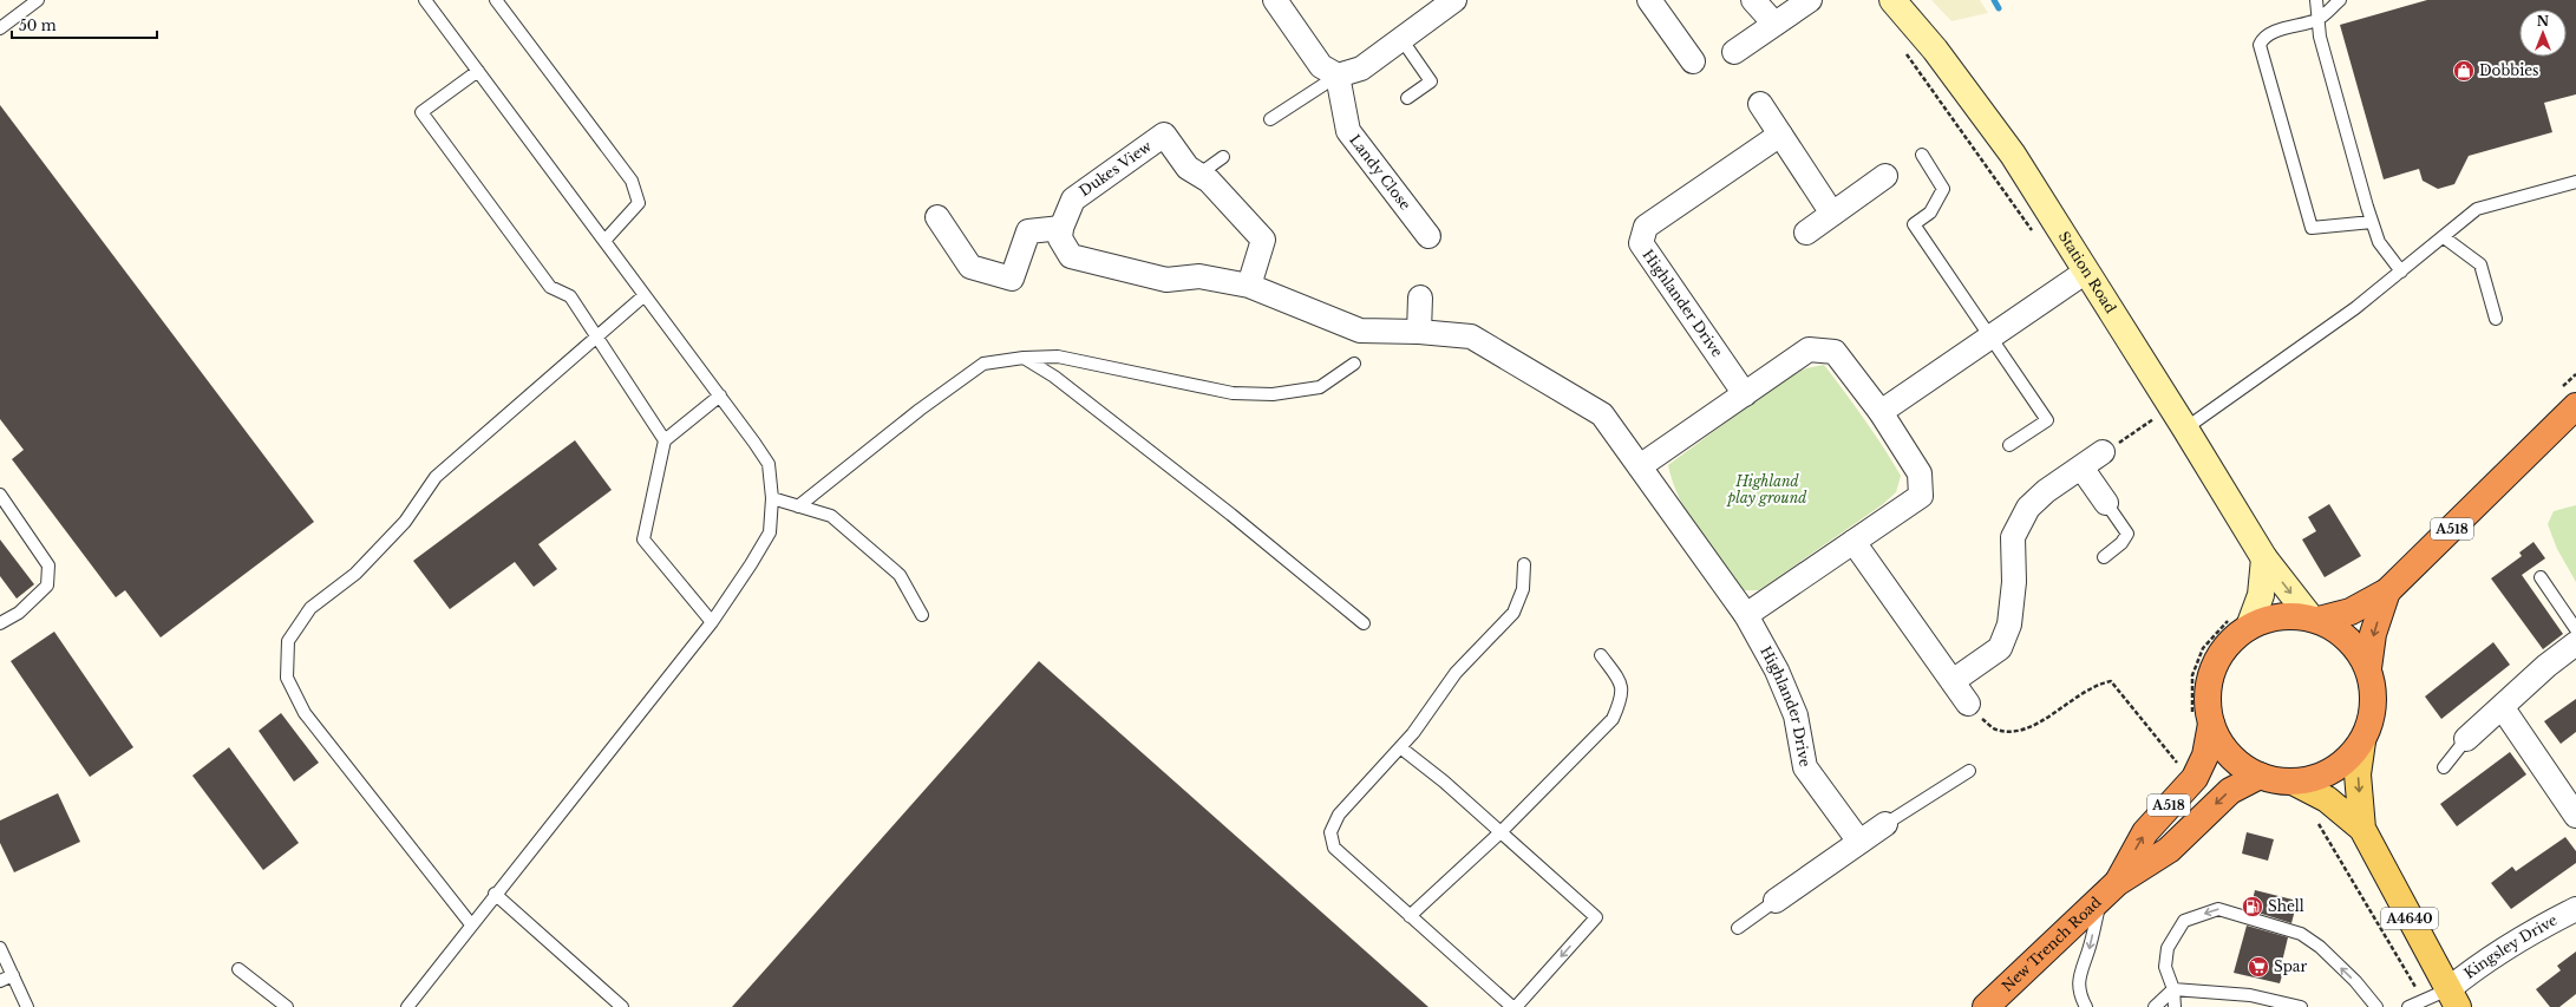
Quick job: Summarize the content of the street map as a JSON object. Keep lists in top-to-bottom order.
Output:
{
  "streets": {
    "highway": ["A518", "New Trench Road"],
    "main road": ["A4640"],
    "street": [
      "Dukes View",
      "Landy Close",
      "Station Road",
      "Highlander Drive",
      "Kingsley Drive"
    ]
  },
  "crossings": [
    ["Station Road", "A518"],
    ["A4640", "Kingsley Drive"]
  ],
  "parks": ["Highland play ground"],
  "places": {
    "shop": ["Dobbies"],
    "fuel station": ["Shell"],
    "supermarket": ["Spar"]
  },
  "scale_bar": "50 m",
  "north": "top"
}
